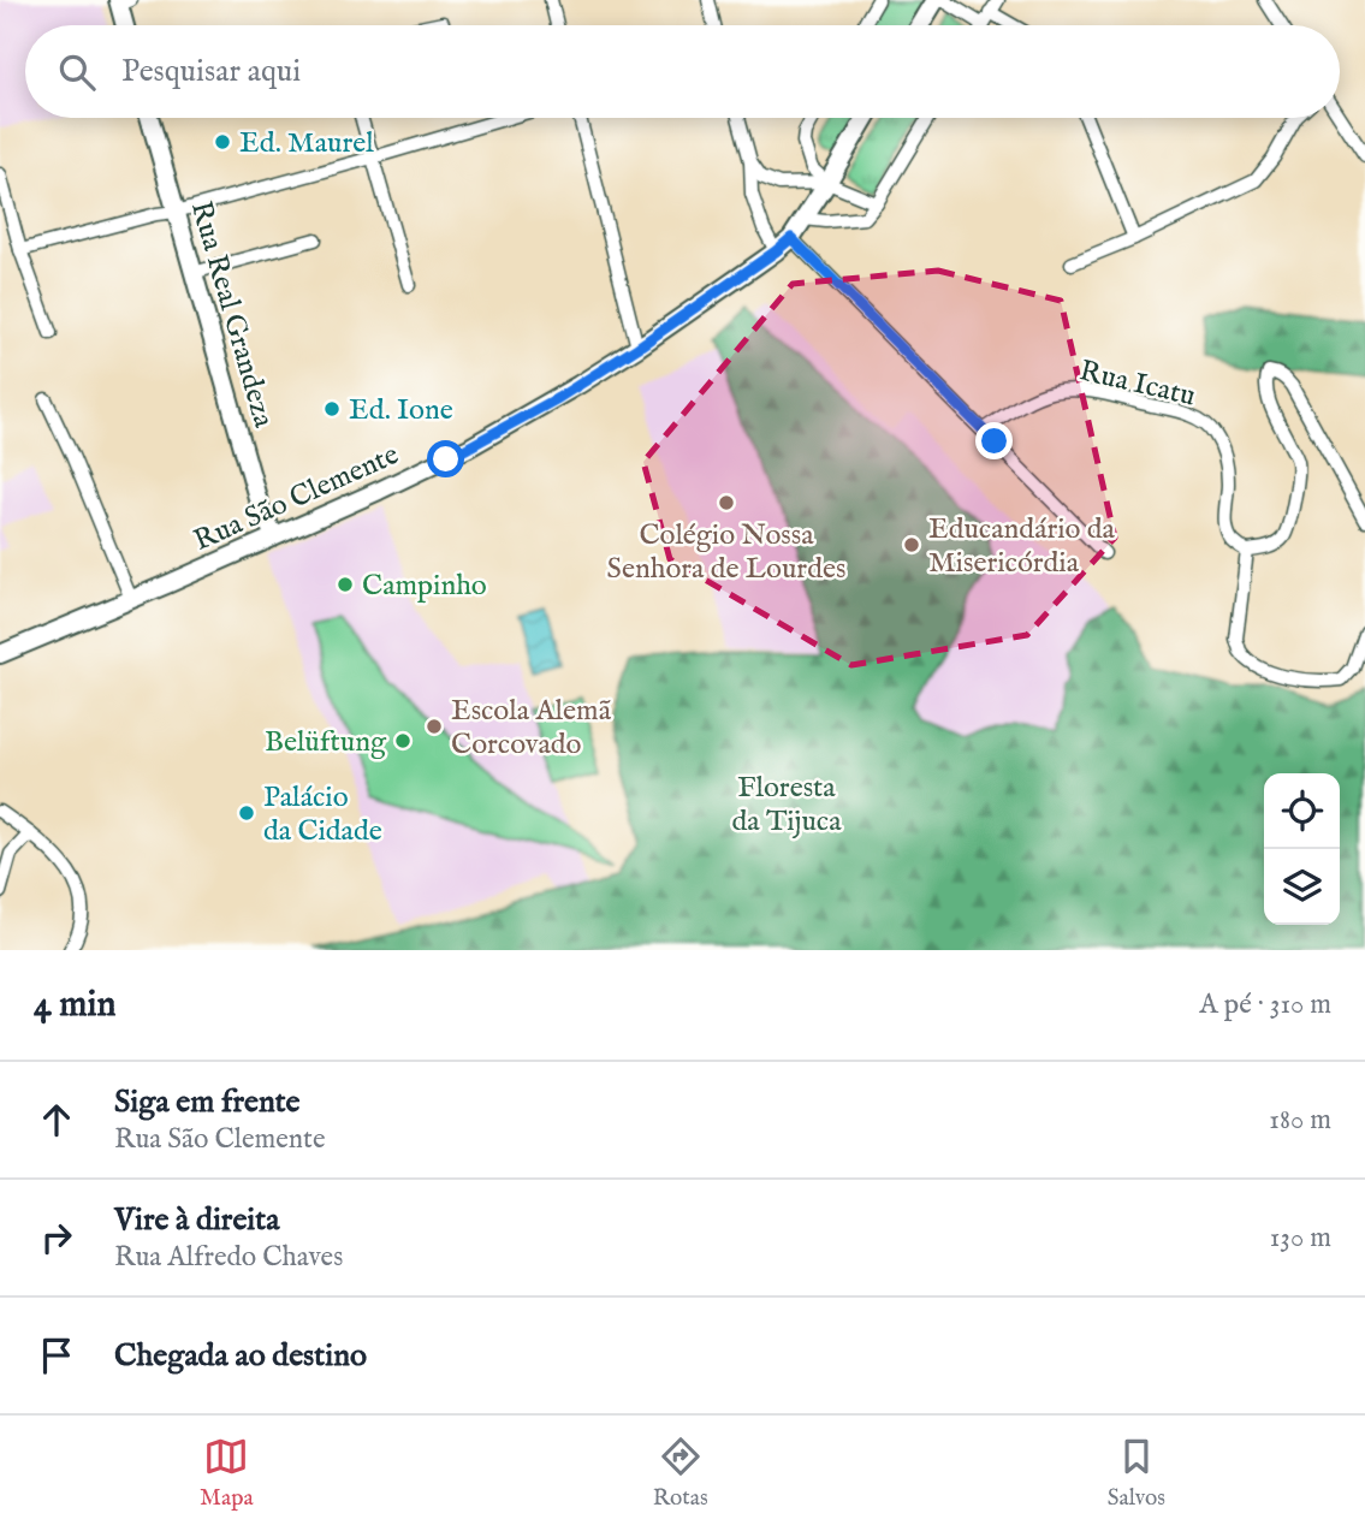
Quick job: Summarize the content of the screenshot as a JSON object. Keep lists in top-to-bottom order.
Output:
{
  "streets": {
    "main road": ["Rua Real Grandeza", "Rua São Clemente"],
    "street": ["Rua Icatu"]
  },
  "crossings": [
    ["Rua Real Grandeza", "Rua São Clemente"]
  ],
  "parks": ["Floresta da Tijuca"],
  "places": [
    "Ed. Maurel",
    "Ed. Ione",
    "Colégio Nossa Senhora de Lourdes",
    "Educandário da Misericórdia",
    "Campinho",
    "Escola Alemã Corcovado",
    "Belüftung",
    "Palácio da Cidade"
  ],
  "page": {
    "search": "Pesquisar aqui",
    "heading": ["4 min", "A pé · 310 m"],
    "list": [
      ["Siga em frente", "Rua São Clemente", "180 m"],
      ["Vire à direita", "Rua Alfredo Chaves", "130 m"],
      "Chegada ao destino"
    ],
    "nav": ["Mapa", "Rotas", "Salvos"]
  }
}
